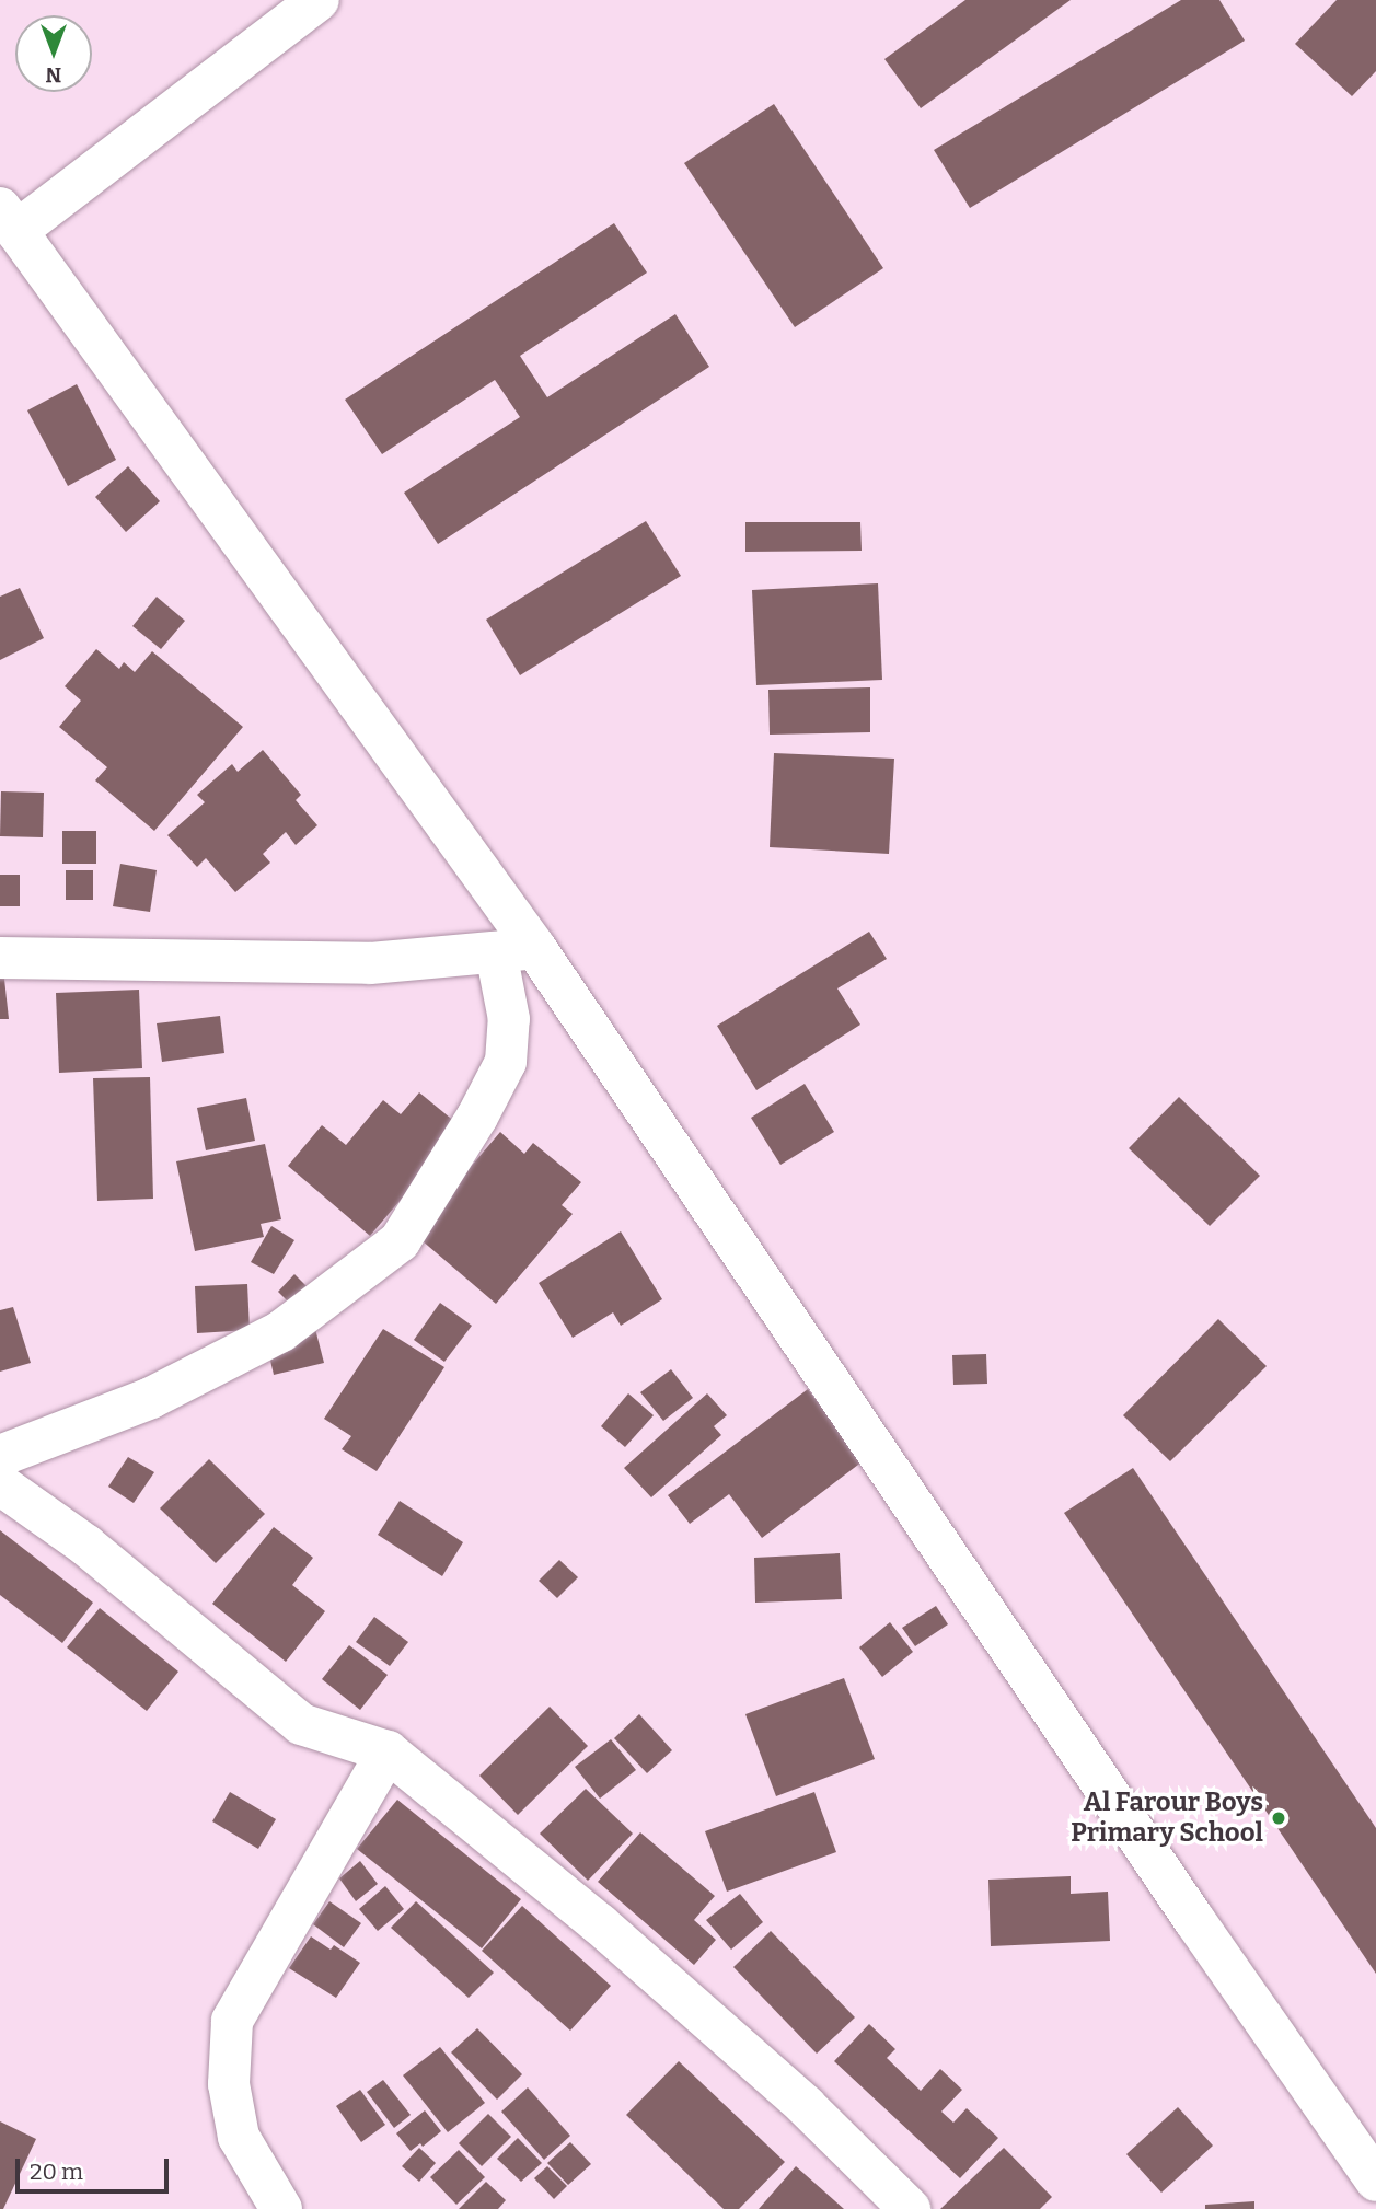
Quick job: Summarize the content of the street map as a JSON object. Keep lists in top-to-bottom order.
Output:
{
  "places": ["Al Farour Boys Primary School"],
  "scale_bar": "20 m",
  "north": "bottom"
}
